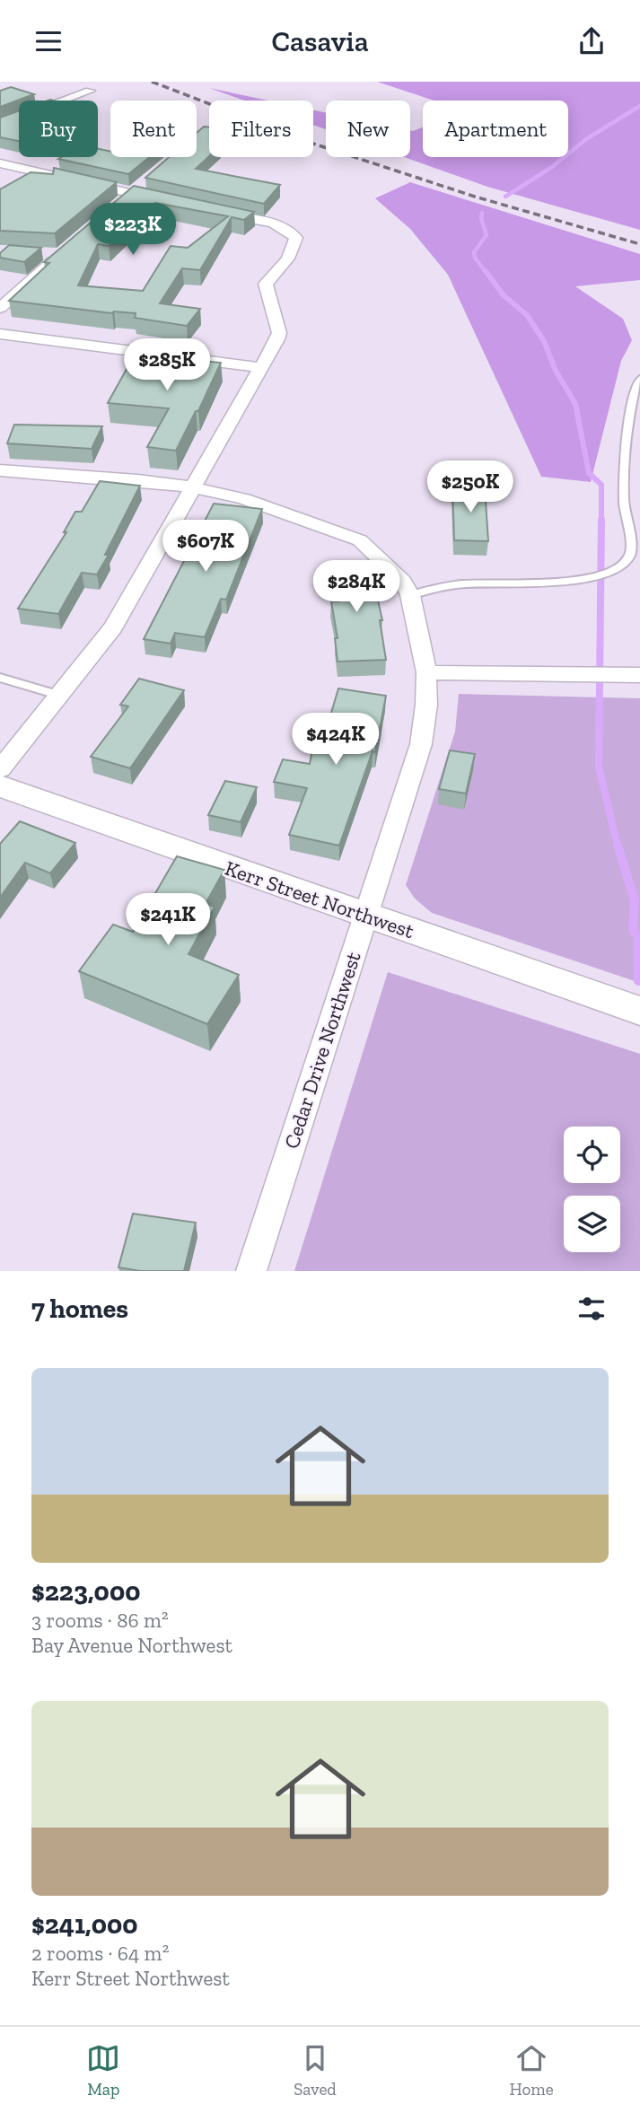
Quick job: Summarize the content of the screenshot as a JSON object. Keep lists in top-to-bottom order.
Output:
{
  "streets": {
    "street": ["Kerr Street Northwest", "Cedar Drive Northwest"]
  },
  "crossings": [
    ["Kerr Street Northwest", "Cedar Drive Northwest"]
  ],
  "page": {
    "header": "Casavia",
    "chip": [
      "Buy",
      "Rent",
      "Filters",
      "New",
      "Apartment"
    ],
    "price": [
      "$223K",
      "$285K",
      "$250K",
      "$607K",
      "$284K",
      "$424K",
      "$241K"
    ],
    "heading": "7 homes",
    "list": [
      {
        "name": "$223,000",
        "note": "3 rooms · 86 m² · Bay Avenue Northwest"
      },
      {
        "name": "$241,000",
        "note": "2 rooms · 64 m² · Kerr Street Northwest"
      }
    ],
    "tabs": ["Map", "Saved", "Home"]
  }
}
